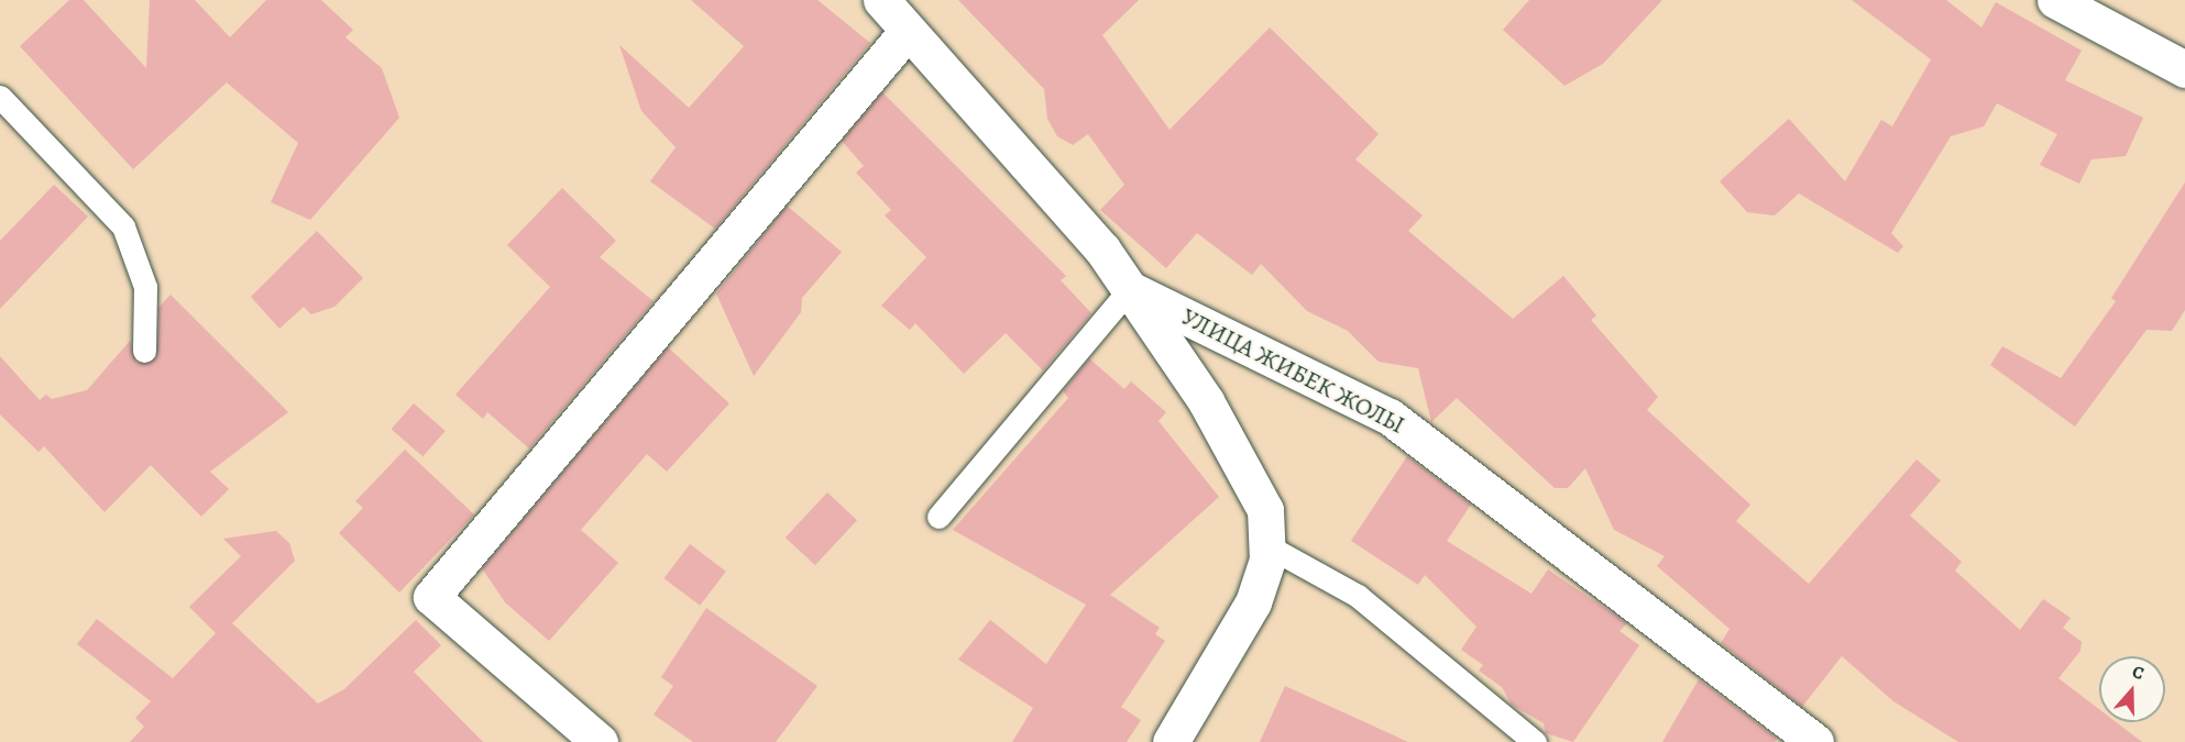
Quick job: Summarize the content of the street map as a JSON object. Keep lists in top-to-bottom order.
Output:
{
  "streets": {
    "street": ["УЛИЦА ЖИБЕК ЖОЛЫ"]
  },
  "north": "top"
}
